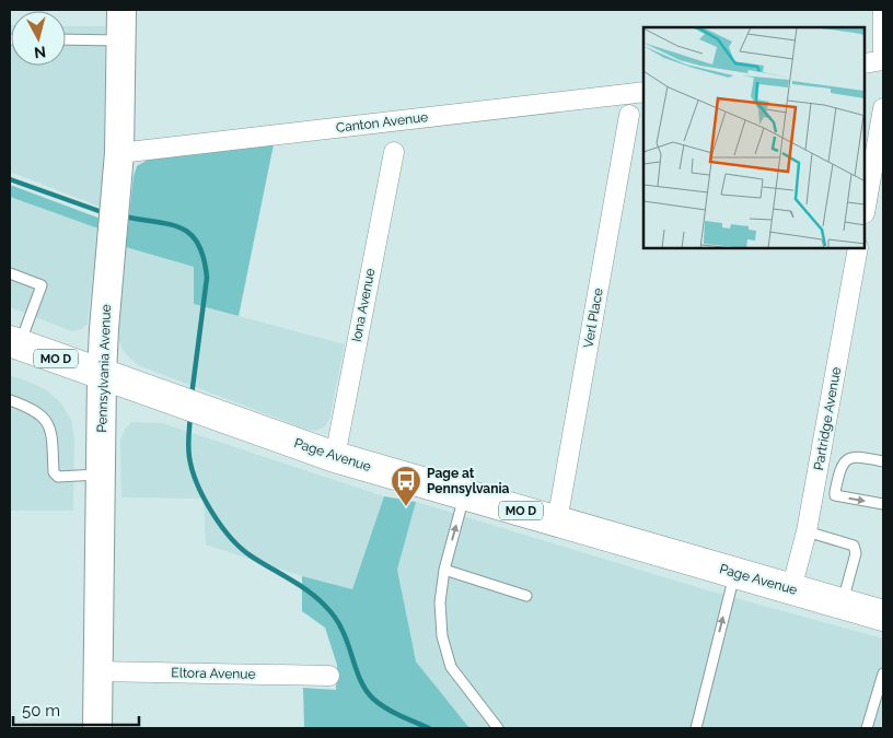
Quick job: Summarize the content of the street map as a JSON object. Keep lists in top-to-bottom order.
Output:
{
  "streets": {
    "main road": ["MO D", "Page Avenue"],
    "street": [
      "Canton Avenue",
      "Iona Avenue",
      "Verl Place",
      "Pennsylvania Avenue",
      "Partridge Avenue",
      "Eltora Avenue"
    ]
  },
  "crossings": [
    ["Canton Avenue", "Pennsylvania Avenue"],
    ["Iona Avenue", "Page Avenue"],
    ["Verl Place", "Page Avenue"],
    ["Pennsylvania Avenue", "Page Avenue"],
    ["Pennsylvania Avenue", "Eltora Avenue"],
    ["Partridge Avenue", "Page Avenue"]
  ],
  "places": {
    "bus stop": ["Page at Pennsylvania"]
  },
  "scale_bar": "50 m",
  "north": "bottom"
}
